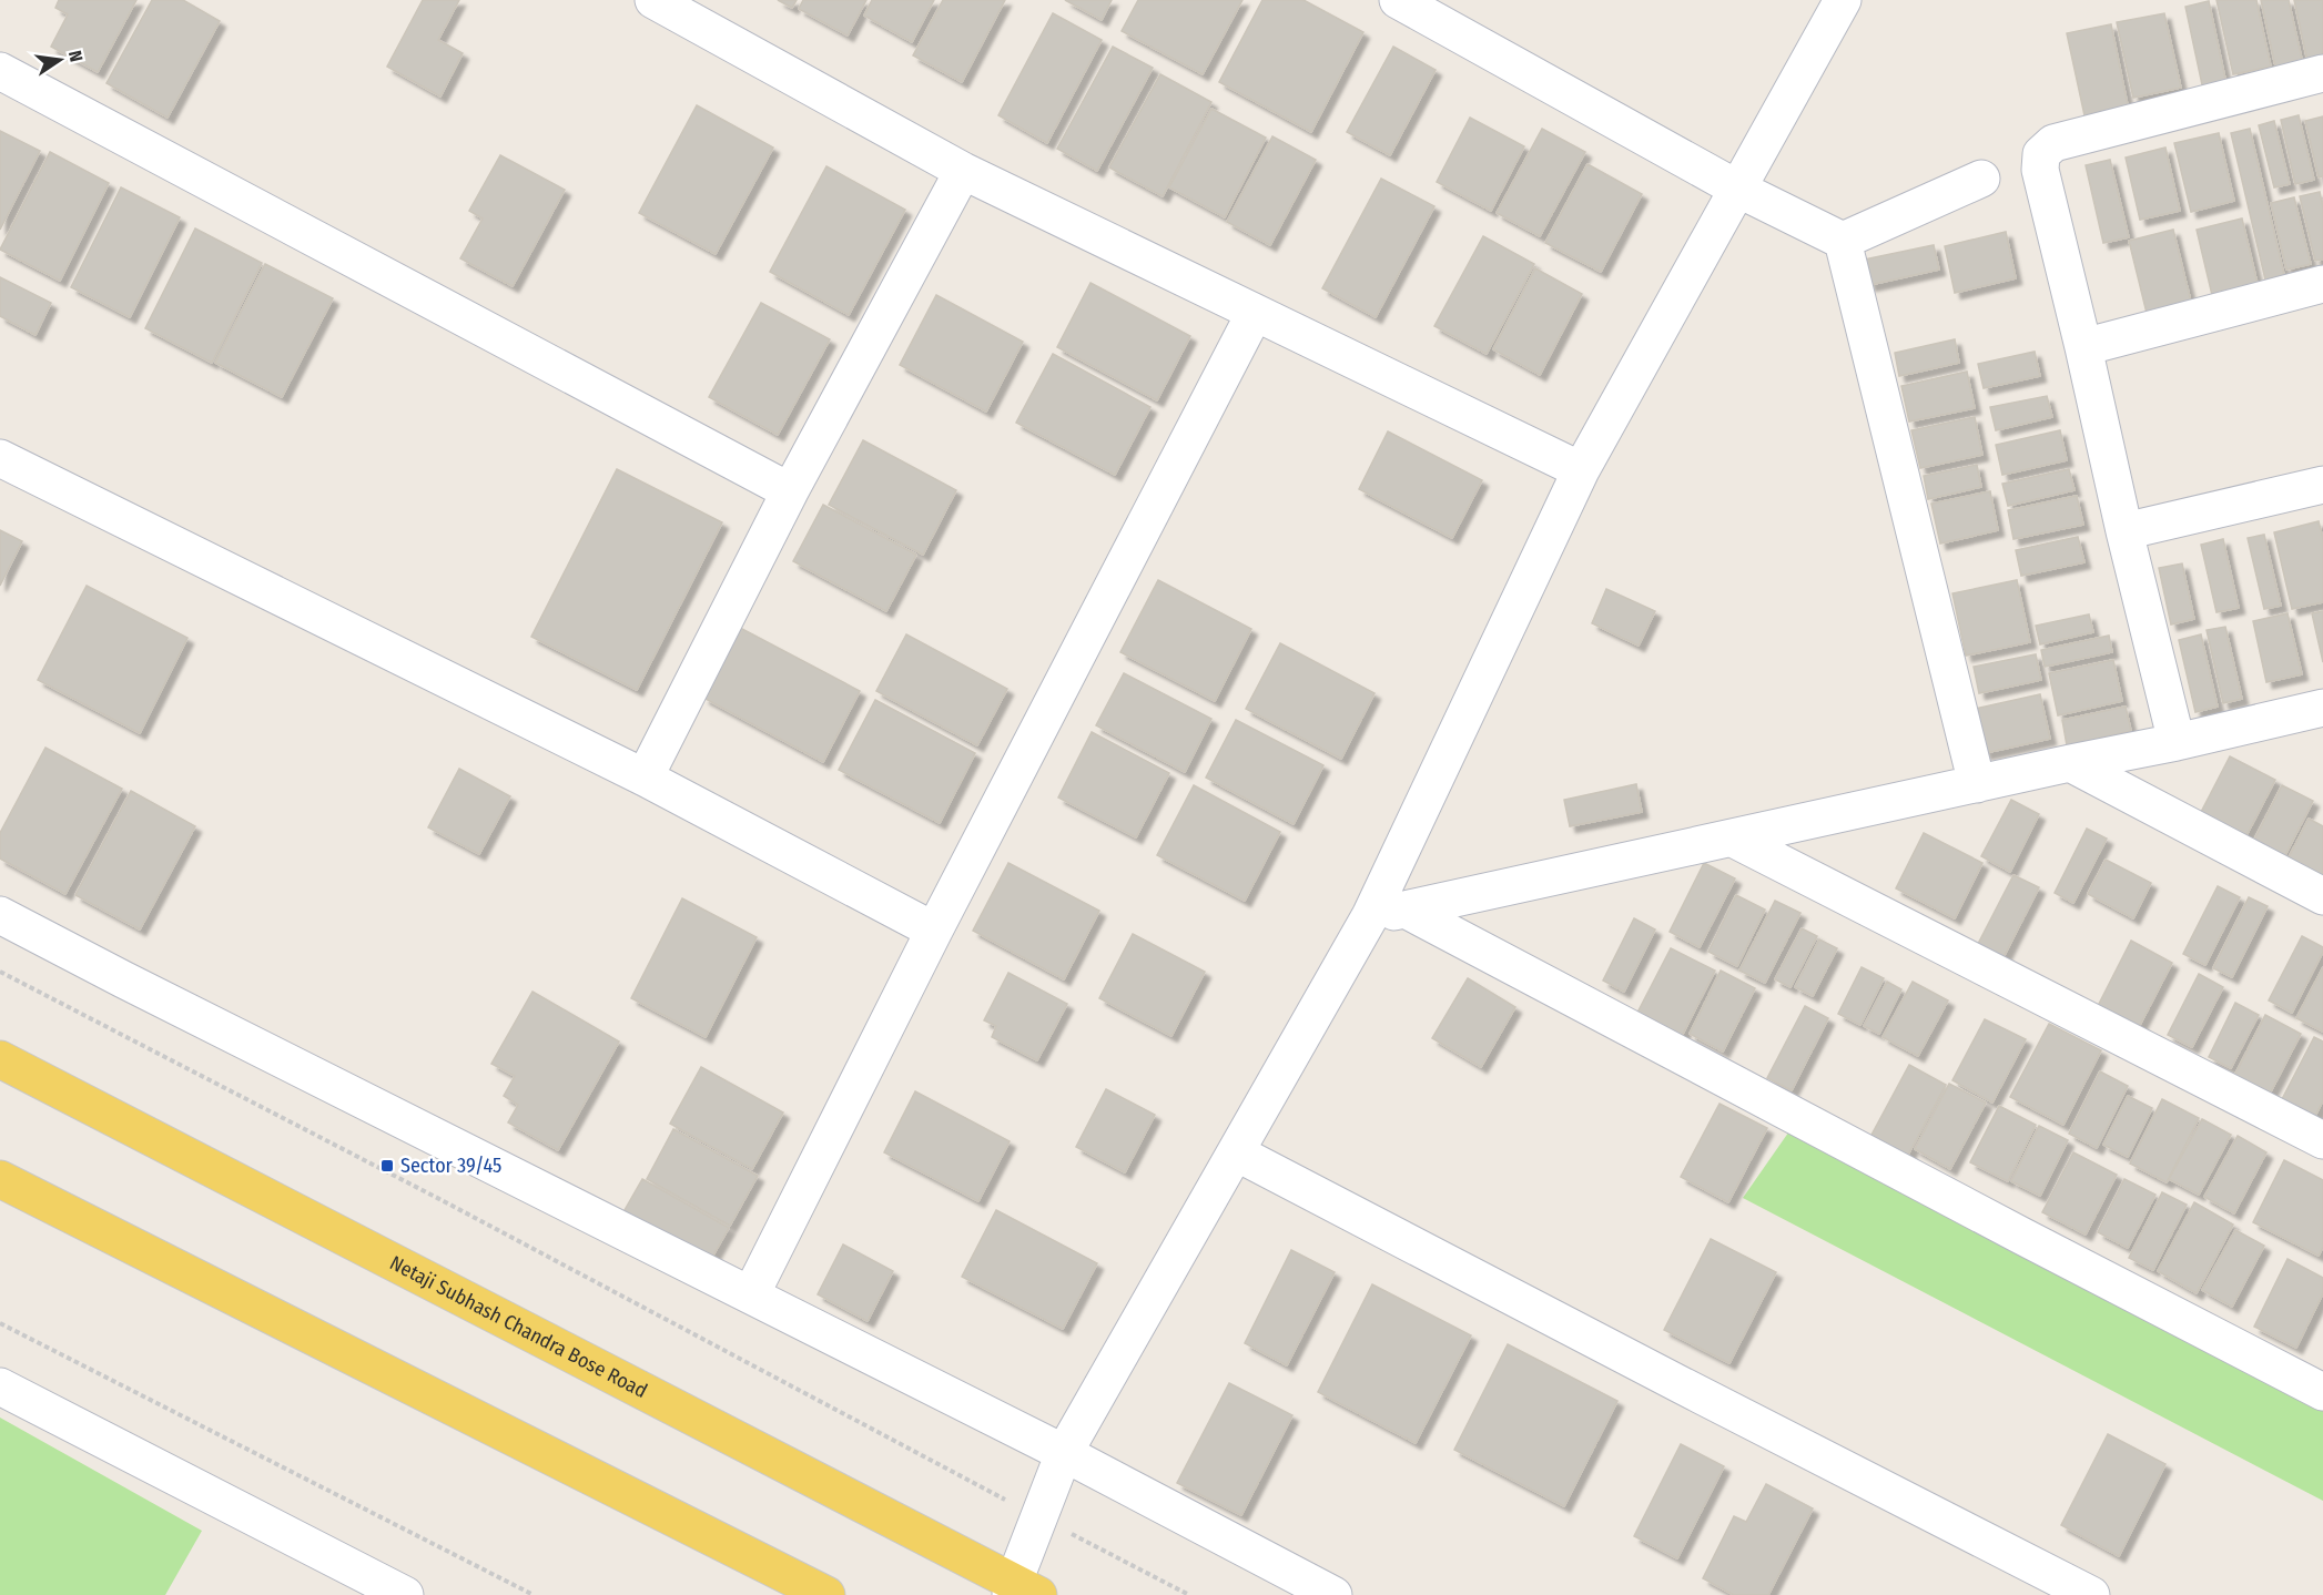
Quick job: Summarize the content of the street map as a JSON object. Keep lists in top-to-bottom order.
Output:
{
  "streets": {
    "main road": ["Netaji Subhash Chandra Bose Road"]
  },
  "places": {
    "transit": ["Sector 39/45"]
  },
  "north": "right"
}
